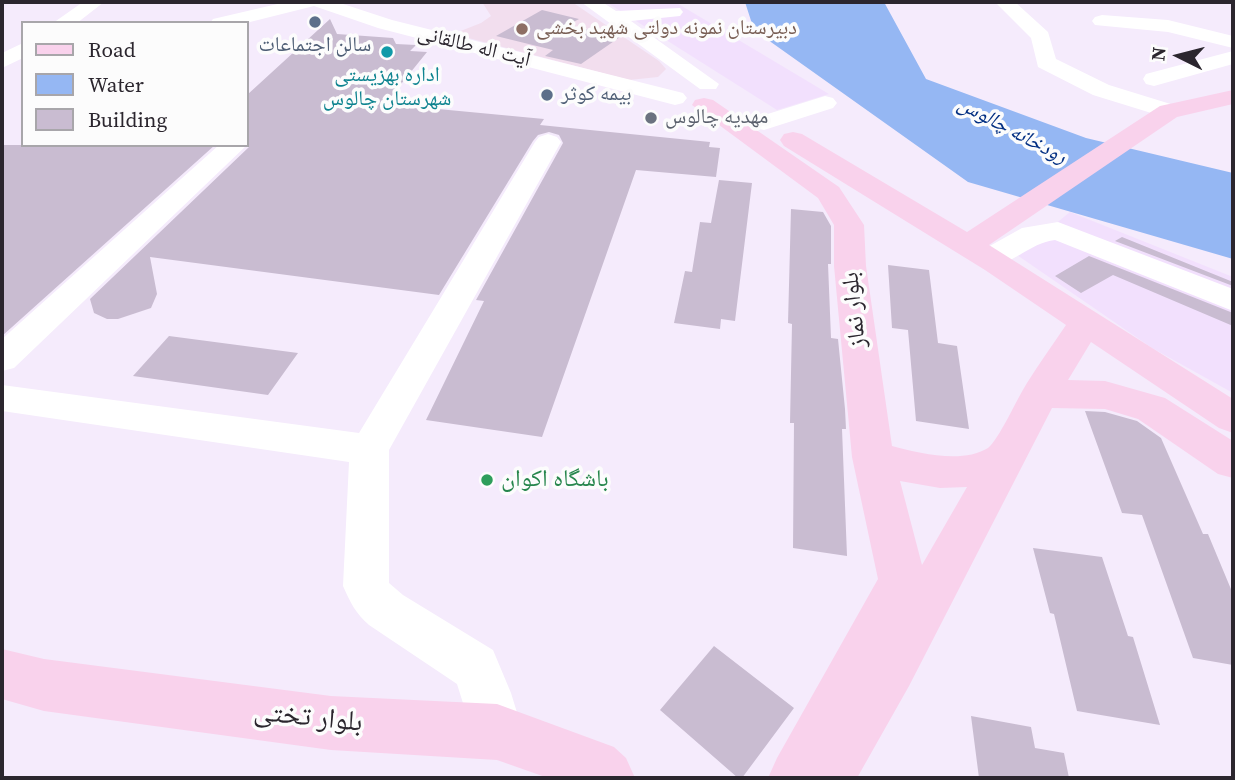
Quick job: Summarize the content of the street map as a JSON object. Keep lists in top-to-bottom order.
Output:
{
  "streets": {
    "main road": ["بلوار نماز", "بلوار تختی"],
    "street": ["آیت اله طالقانی"]
  },
  "crossings": [
    ["آیت اله طالقانی", "بلوار نماز"]
  ],
  "water": ["رودخانه چالوس"],
  "places": [
    "سالن اجتماعات",
    "دبیرستان نمونه دولتی شهید بخشی",
    "اداره بهزیستی شهرستان چالوس",
    "بیمه کوثر",
    "مهدیه چالوس",
    "باشگاه اکوان"
  ],
  "legend": ["Road", "Water", "Building"],
  "north": "left"
}
